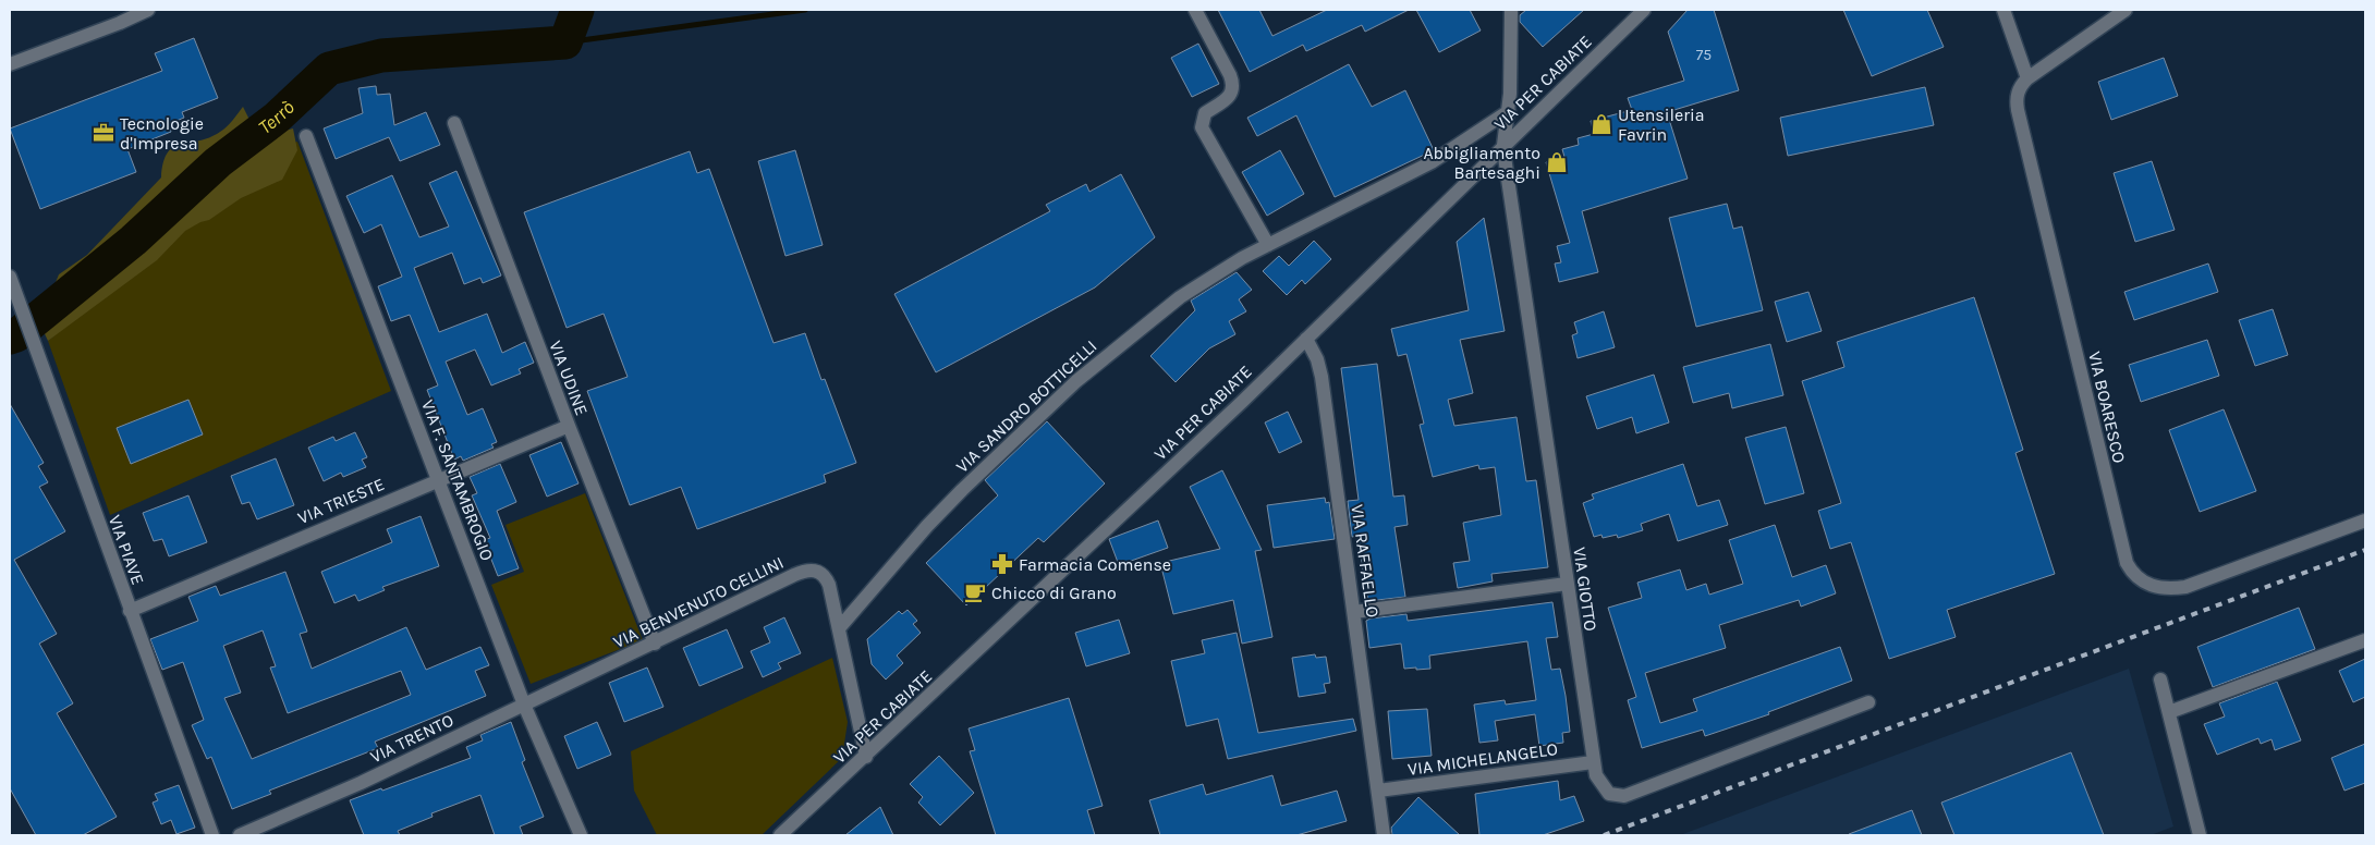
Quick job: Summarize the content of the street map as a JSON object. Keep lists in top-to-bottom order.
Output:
{
  "streets": {
    "street": [
      "VIA PER CABIATE",
      "VIA UDINE",
      "VIA SANDRO BOTTICELLI",
      "VIA BOARESCO",
      "VIA F. SANTAMBROGIO",
      "VIA TRIESTE",
      "VIA PIAVE",
      "VIA RAFFAELLO",
      "VIA GIOTTO",
      "VIA BENVENUTO CELLINI",
      "VIA TRENTO",
      "VIA MICHELANGELO"
    ]
  },
  "crossings": [
    ["VIA PER CABIATE", "VIA RAFFAELLO"],
    ["VIA PER CABIATE", "VIA GIOTTO"],
    ["VIA PER CABIATE", "VIA BENVENUTO CELLINI"],
    ["VIA UDINE", "VIA TRIESTE"],
    ["VIA UDINE", "VIA BENVENUTO CELLINI"],
    ["VIA SANDRO BOTTICELLI", "VIA GIOTTO"],
    ["VIA SANDRO BOTTICELLI", "VIA BENVENUTO CELLINI"],
    ["VIA F. SANTAMBROGIO", "VIA TRIESTE"],
    ["VIA F. SANTAMBROGIO", "VIA TRENTO"],
    ["VIA TRIESTE", "VIA PIAVE"],
    ["VIA RAFFAELLO", "VIA MICHELANGELO"],
    ["VIA GIOTTO", "VIA MICHELANGELO"],
    ["VIA BENVENUTO CELLINI", "VIA TRENTO"]
  ],
  "water": ["Terrò"],
  "places": {
    "shop": ["Utensileria Favrin", "Abbigliamento Bartesaghi"],
    "office": ["Tecnologie d'Impresa"],
    "pharmacy": ["Farmacia Comense"],
    "cafe": ["Chicco di Grano"]
  },
  "house_numbers": ["75"]
}
